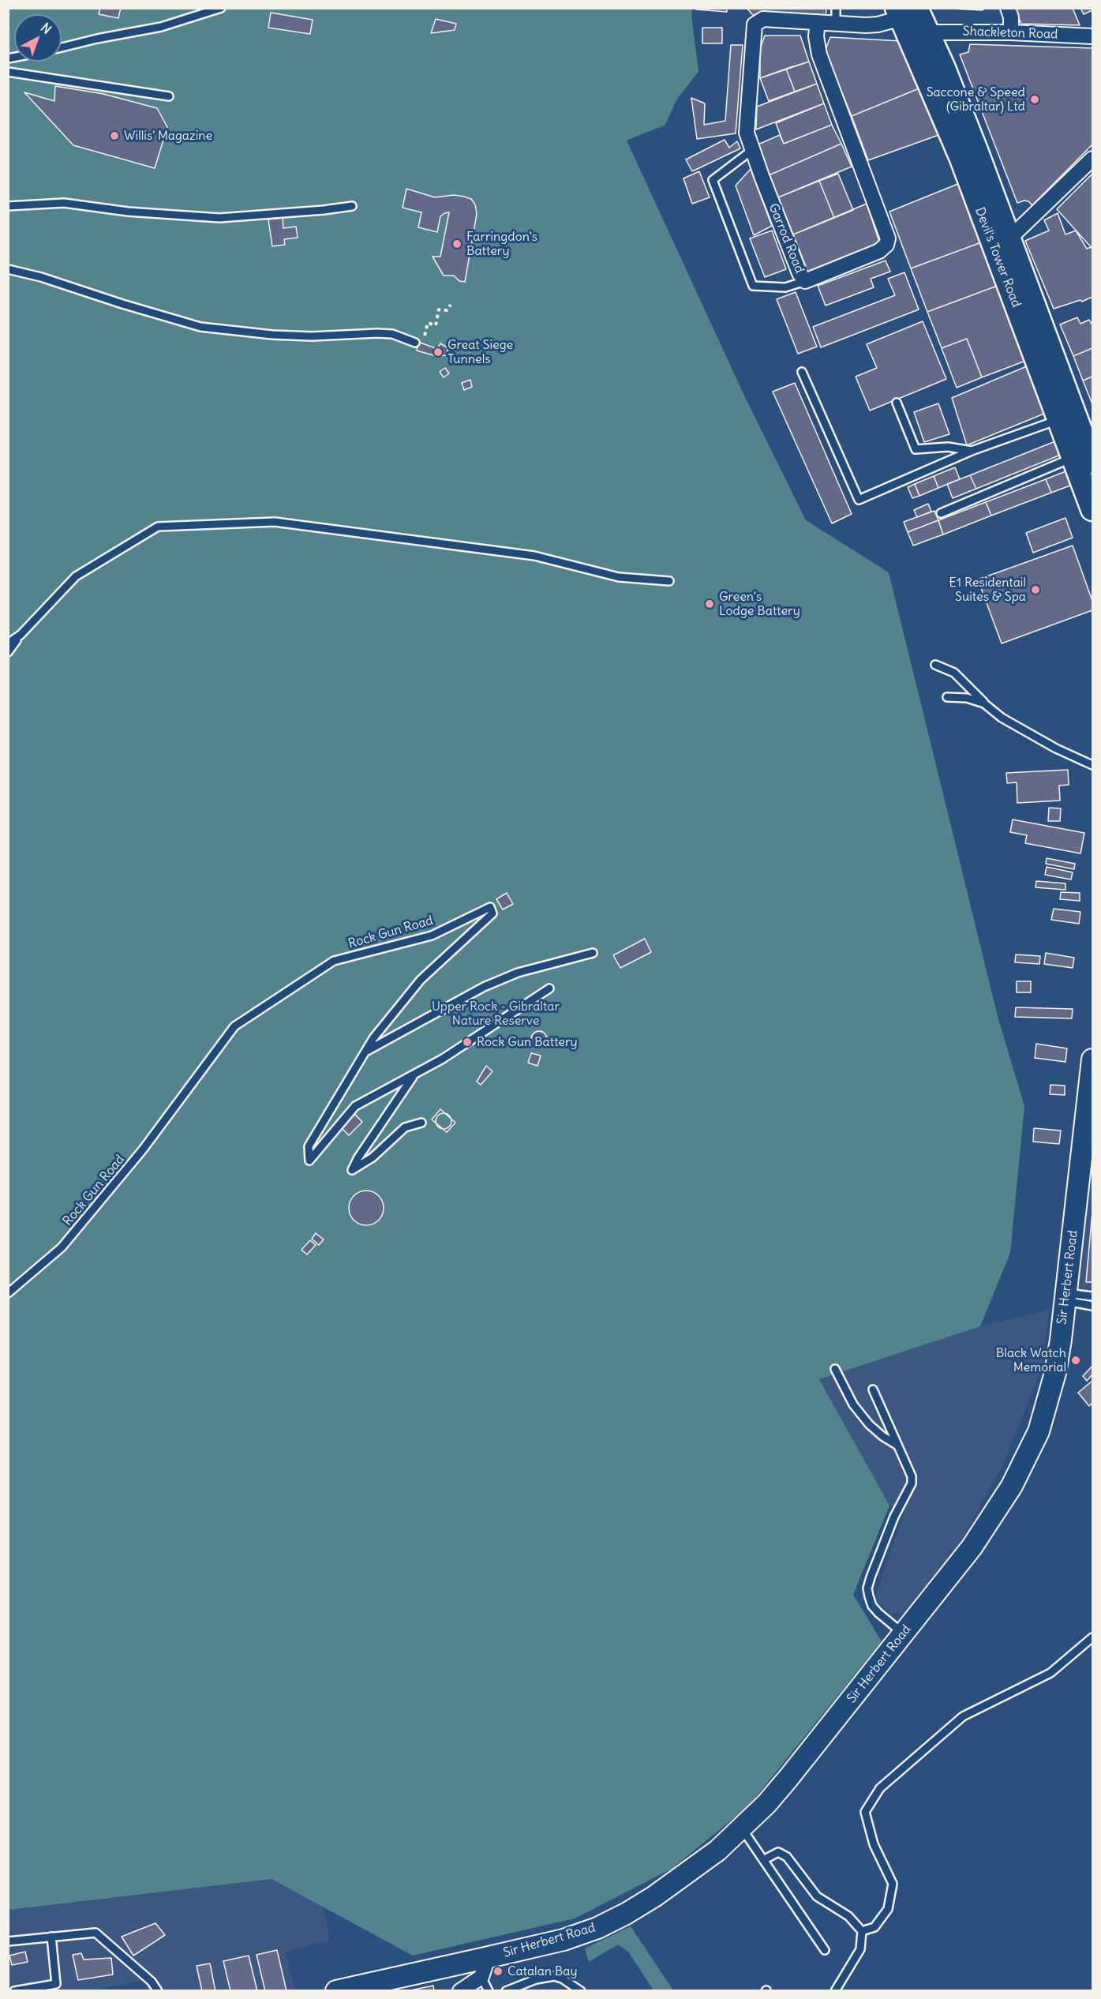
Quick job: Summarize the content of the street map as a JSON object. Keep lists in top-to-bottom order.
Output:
{
  "streets": {
    "main road": ["Devil's Tower Road", "Sir Herbert Road"],
    "street": ["Shackleton Road", "Garrod Road"],
    "lane": ["Rock Gun Road"]
  },
  "crossings": [
    ["Shackleton Road", "Devil's Tower Road"],
    ["Garrod Road", "Devil's Tower Road"]
  ],
  "parks": ["Upper Rock - Gibraltar Nature Reserve"],
  "places": [
    "Saccone & Speed (Gibraltar) Ltd",
    "Willis' Magazine",
    "Farringdon's Battery",
    "Great Siege Tunnels",
    "E1 Residentail Suites & Spa",
    "Green's Lodge Battery",
    "Rock Gun Battery",
    "Black Watch Memorial",
    "Catalan Bay"
  ],
  "north": "top right"
}
